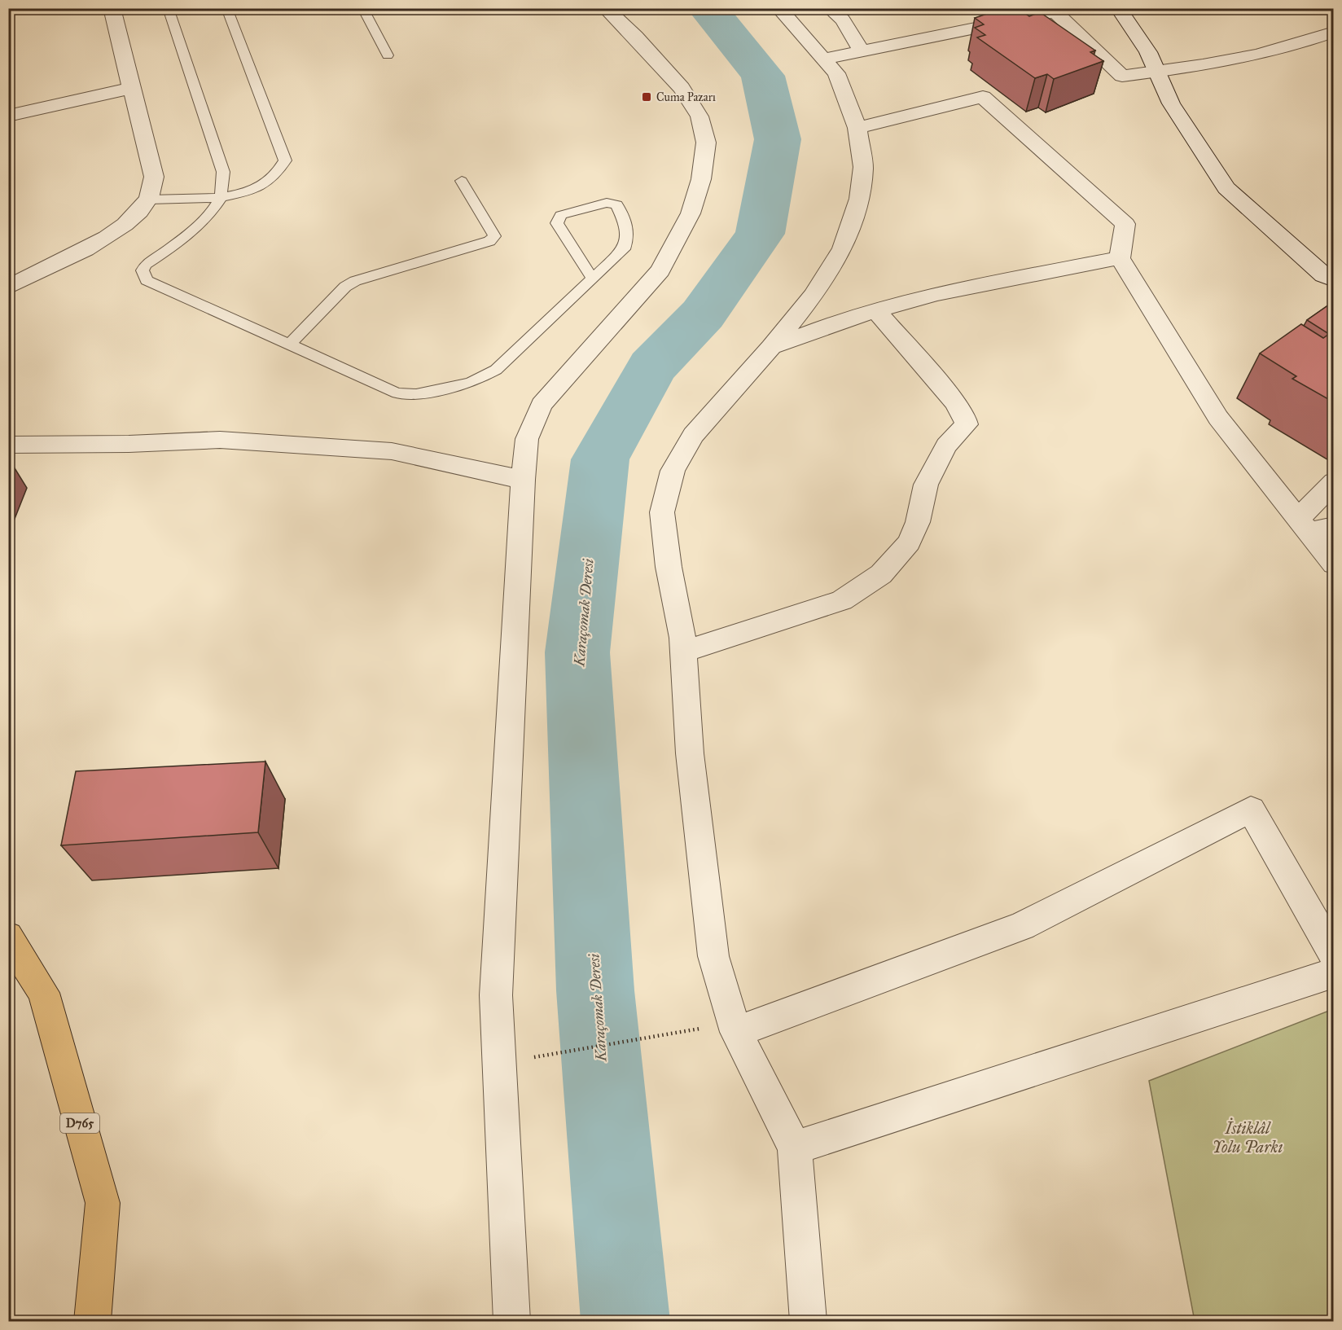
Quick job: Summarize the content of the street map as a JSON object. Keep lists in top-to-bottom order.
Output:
{
  "streets": {
    "highway": ["D765"]
  },
  "water": ["Karaçomak Deresi"],
  "parks": ["İstiklâl Yolu Parkı"],
  "places": {
    "transit": ["Cuma Pazarı"]
  }
}
